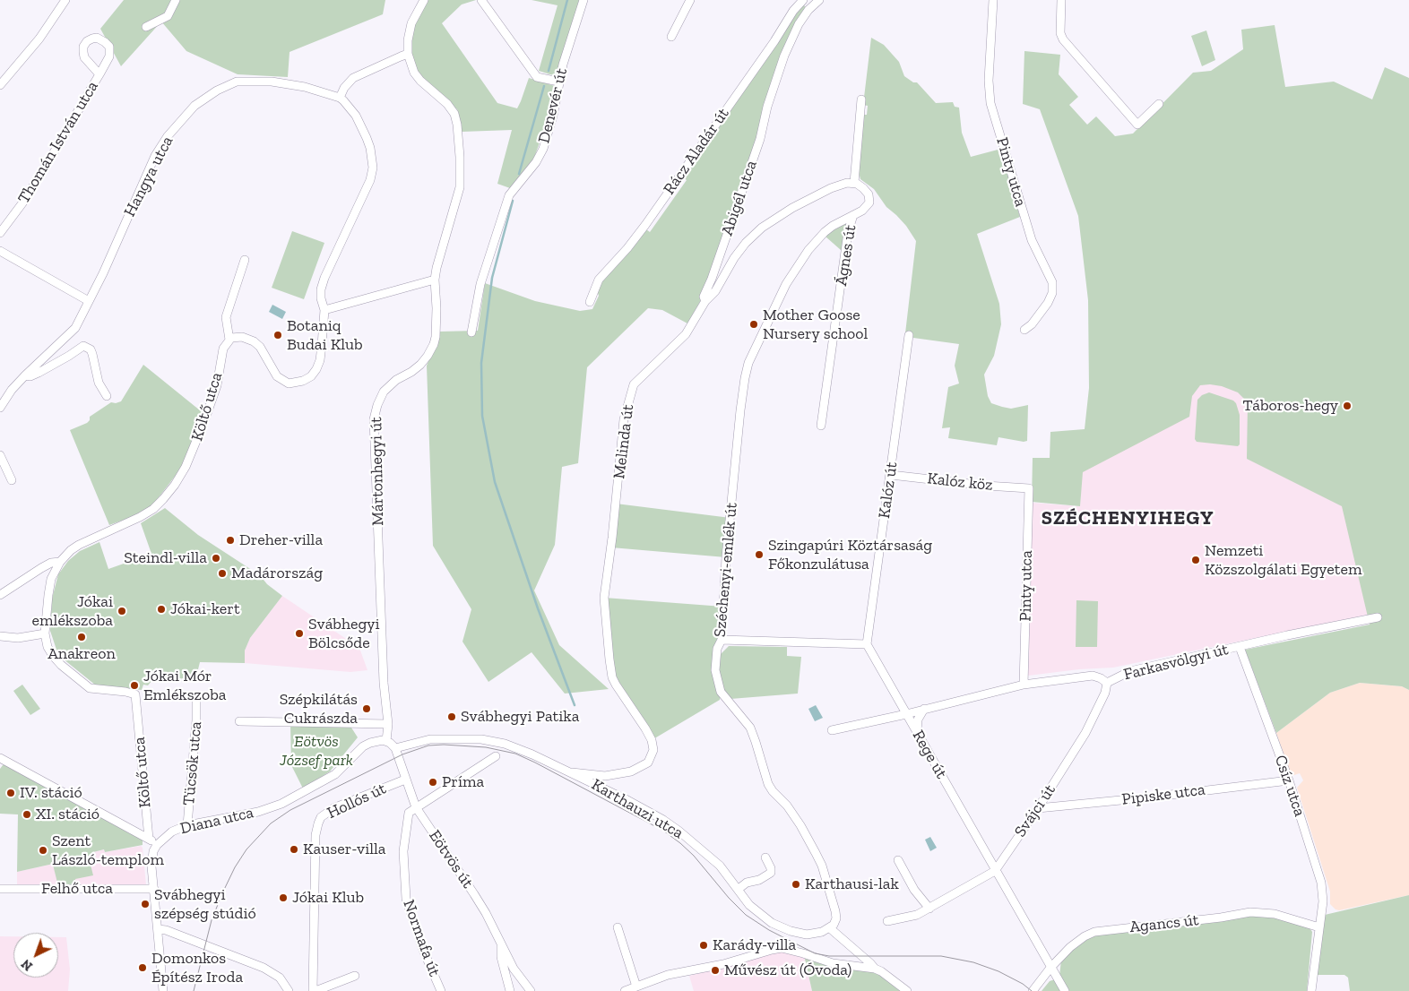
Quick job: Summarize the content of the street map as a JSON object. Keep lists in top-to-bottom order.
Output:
{
  "streets": {
    "street": [
      "Denevér út",
      "Thomán István utca",
      "Rácz Aladár út",
      "Pinty utca",
      "Hangya utca",
      "Abigél utca",
      "Ágnes út",
      "Költő utca",
      "Melinda út",
      "Mártonhegyi út",
      "Kalóz köz",
      "Kalóz út",
      "Széchenyi-emlék út",
      "Farkasvölgyi út",
      "Rege út",
      "Tücsök utca",
      "Csíz utca",
      "Pipiske utca",
      "Hollós út",
      "Karthauzi utca",
      "Svájci út",
      "Diana utca",
      "Eötvös út",
      "Felhő utca",
      "Agancs út",
      "Normafa út"
    ]
  },
  "crossings": [
    ["Pinty utca", "Kalóz köz"],
    ["Pinty utca", "Farkasvölgyi út"],
    ["Abigél utca", "Melinda út"],
    ["Ágnes út", "Melinda út"],
    ["Ágnes út", "Széchenyi-emlék út"],
    ["Melinda út", "Karthauzi utca"],
    ["Kalóz köz", "Kalóz út"],
    ["Kalóz út", "Rege út"],
    ["Széchenyi-emlék út", "Karthauzi utca"],
    ["Farkasvölgyi út", "Rege út"],
    ["Farkasvölgyi út", "Csíz utca"],
    ["Farkasvölgyi út", "Svájci út"],
    ["Rege út", "Svájci út"],
    ["Rege út", "Agancs út"],
    ["Tücsök utca", "Diana utca"],
    ["Csíz utca", "Pipiske utca"],
    ["Csíz utca", "Agancs út"],
    ["Pipiske utca", "Svájci út"],
    ["Hollós út", "Eötvös út"],
    ["Karthauzi utca", "Eötvös út"],
    ["Eötvös út", "Normafa út"]
  ],
  "districts": ["SZÉCHENYIHEGY"],
  "parks": ["Eötvös József park"],
  "places": [
    "Mother Goose Nursery school",
    "Botaniq Budai Klub",
    "Táboros-hegy",
    "Dreher-villa",
    "Szingapúri Köztársaság Főkonzulátusa",
    "Steindl-villa",
    "Nemzeti Közszolgálati Egyetem",
    "Madárország",
    "Jókai-kert",
    "Jókai emlékszoba",
    "Svábhegyi Bölcsőde",
    "Anakreon",
    "Jókai Mór Emlékszoba",
    "Szépkilátás Cukrászda",
    "Svábhegyi Patika",
    "Príma",
    "IV. stáció",
    "XI. stáció",
    "Kauser-villa",
    "Szent László-templom",
    "Karthausi-lak",
    "Jókai Klub",
    "Svábhegyi szépség stúdió",
    "Karády-villa",
    "Domonkos Építész Iroda",
    "Művész út (Óvoda)"
  ],
  "north": "bottom left"
}
